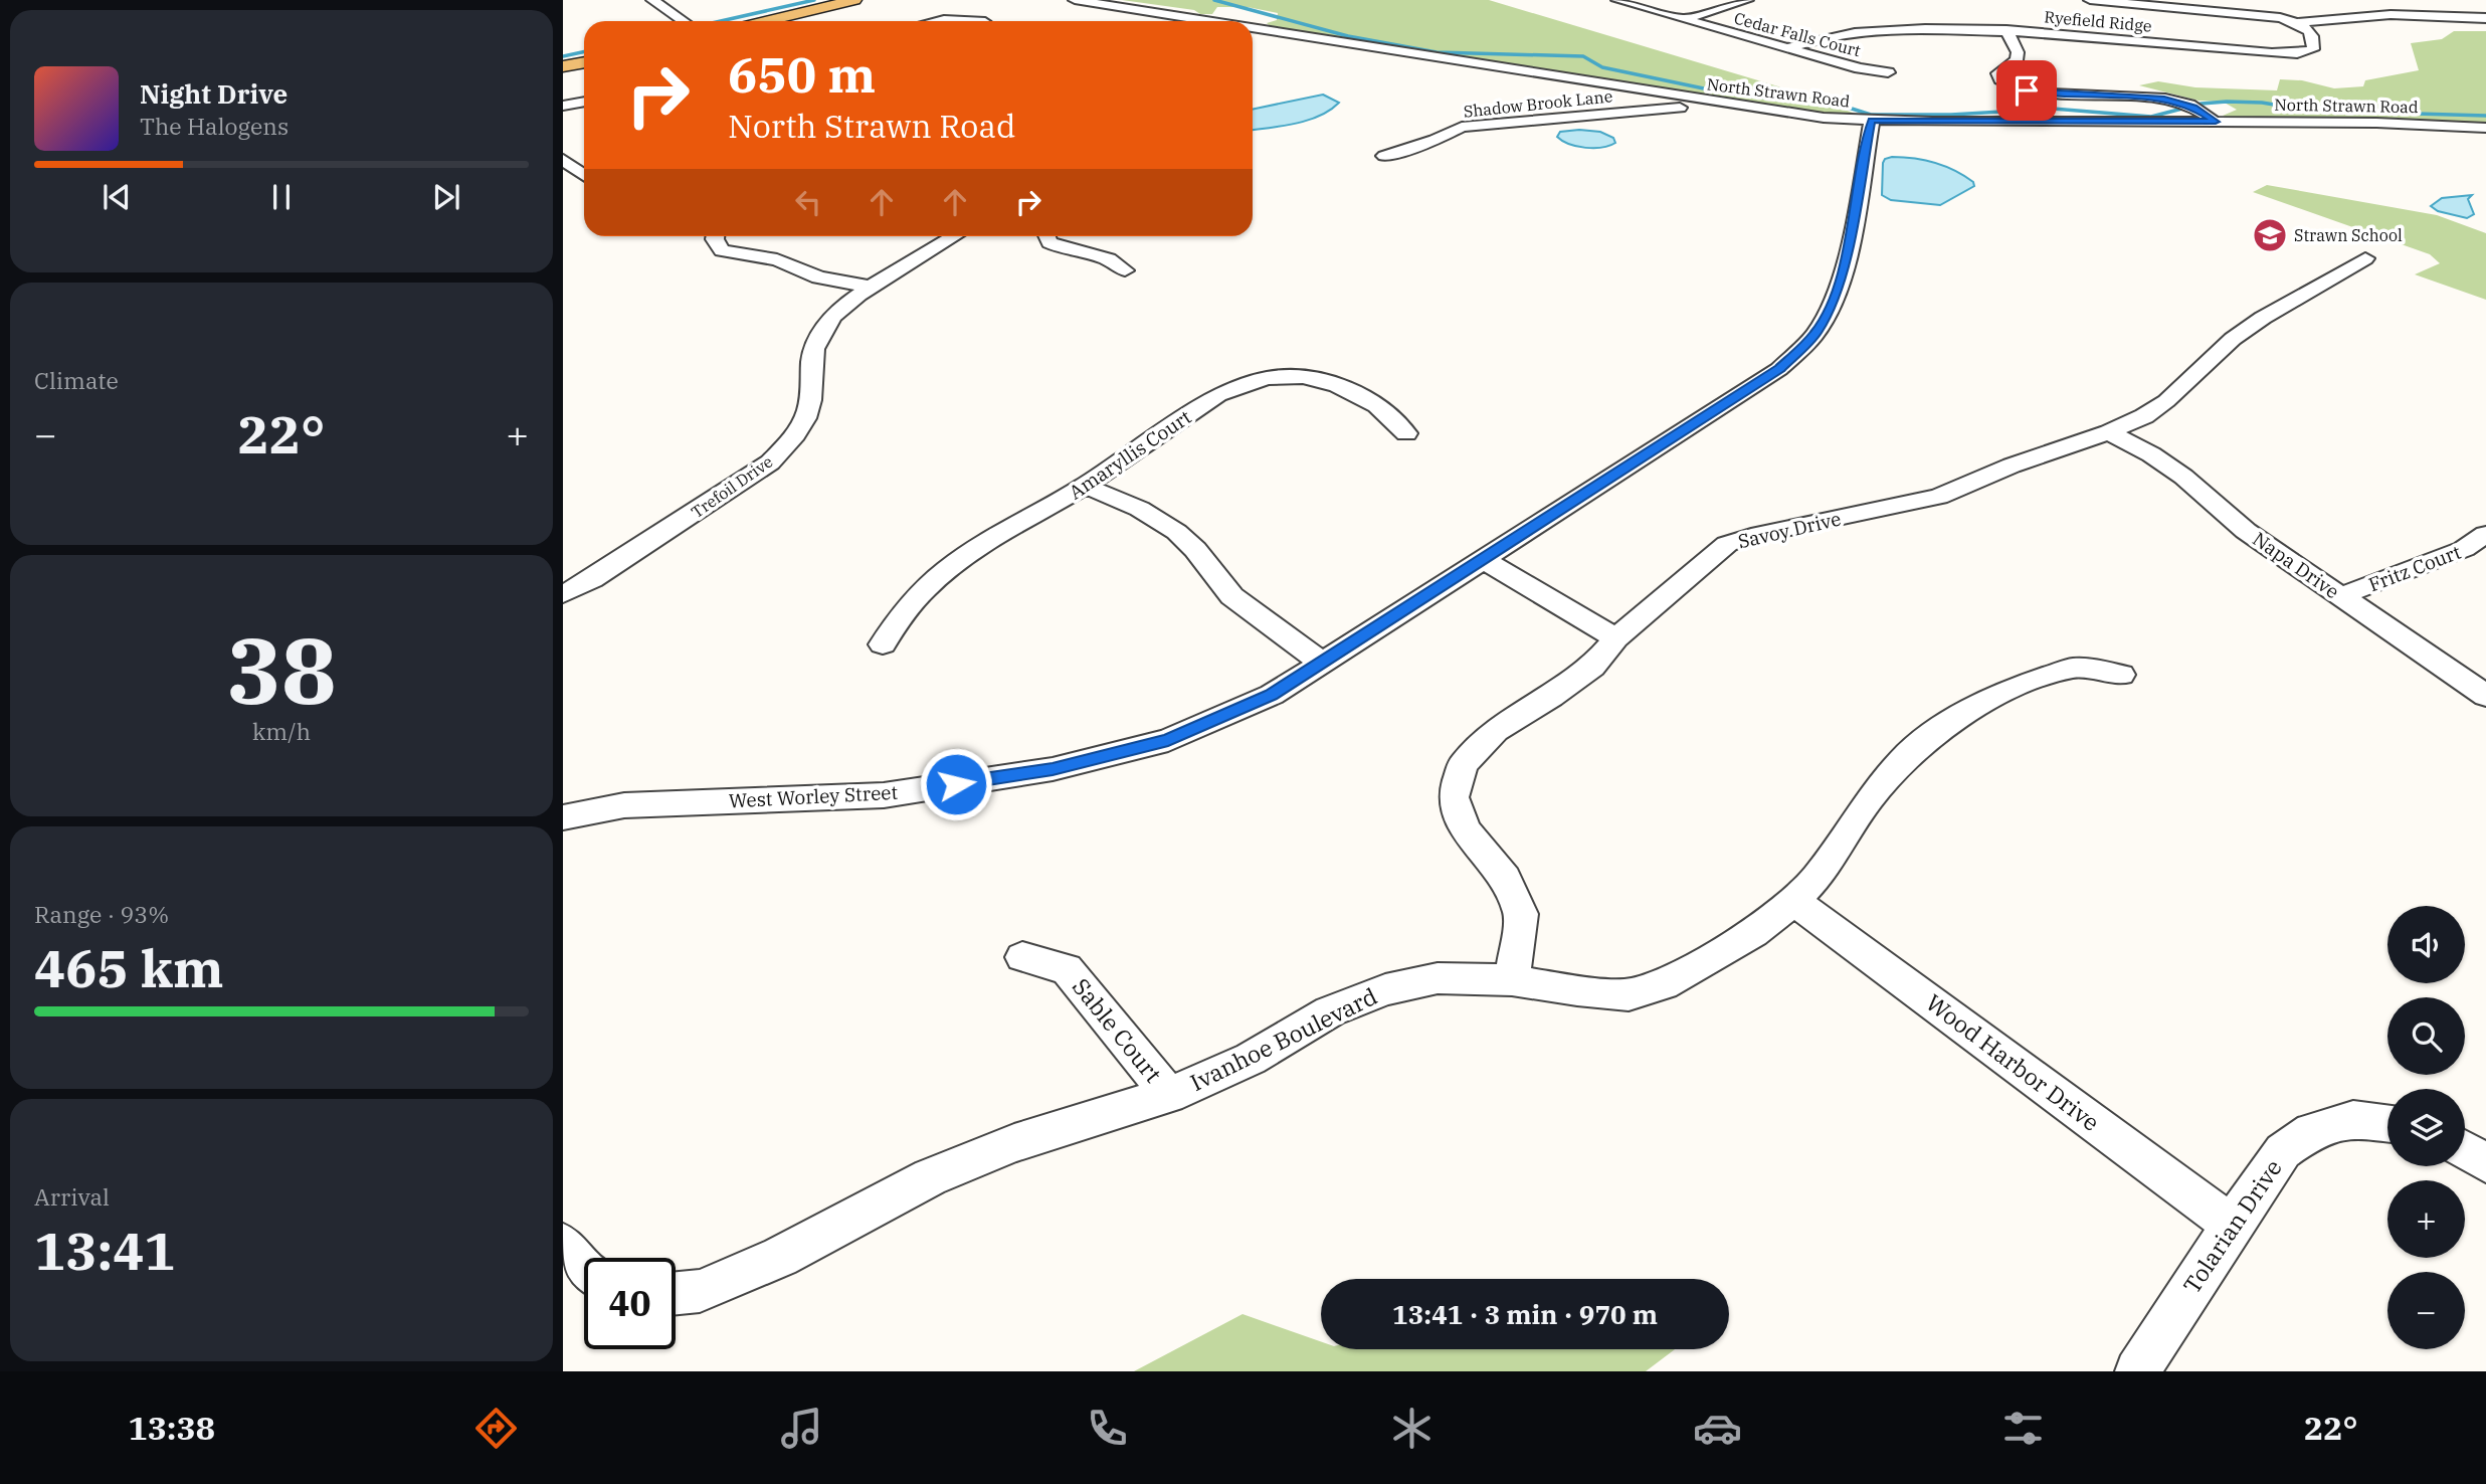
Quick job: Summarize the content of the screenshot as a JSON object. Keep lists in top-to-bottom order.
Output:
{
  "streets": {
    "street": [
      "Ryefield Ridge",
      "Cedar Falls Court",
      "North Strawn Road",
      "Shadow Brook Lane",
      "Amaryllis Court",
      "Trefoil Drive",
      "Savoy Drive",
      "Napa Drive",
      "Fritz Court",
      "West Worley Street",
      "Sable Court",
      "Ivanhoe Boulevard",
      "Wood Harbor Drive",
      "Tolarian Drive"
    ]
  },
  "crossings": [
    ["Ryefield Ridge", "Cedar Falls Court"],
    ["North Strawn Road", "Shadow Brook Lane"],
    ["North Strawn Road", "West Worley Street"],
    ["Savoy Drive", "Napa Drive"],
    ["Savoy Drive", "Ivanhoe Boulevard"],
    ["Napa Drive", "Fritz Court"],
    ["Sable Court", "Ivanhoe Boulevard"],
    ["Ivanhoe Boulevard", "Wood Harbor Drive"],
    ["Wood Harbor Drive", "Tolarian Drive"]
  ],
  "places": {
    "school or university": ["Strawn School"]
  },
  "page": {
    "turn": ["650 m", "North Strawn Road"],
    "song": ["Night Drive", "The Halogens"],
    "tile": [
      "Climate",
      ["38", "km/h"],
      ["Range · 93%", "465 km"],
      ["Arrival", "13:41"]
    ],
    "heat": ["−", "22°", "+"],
    "map_buttons": ["+", "−"],
    "limit": "40",
    "trip": "13:41 · 3 min · 970 m",
    "tabs": ["13:38", "22°"]
  }
}
